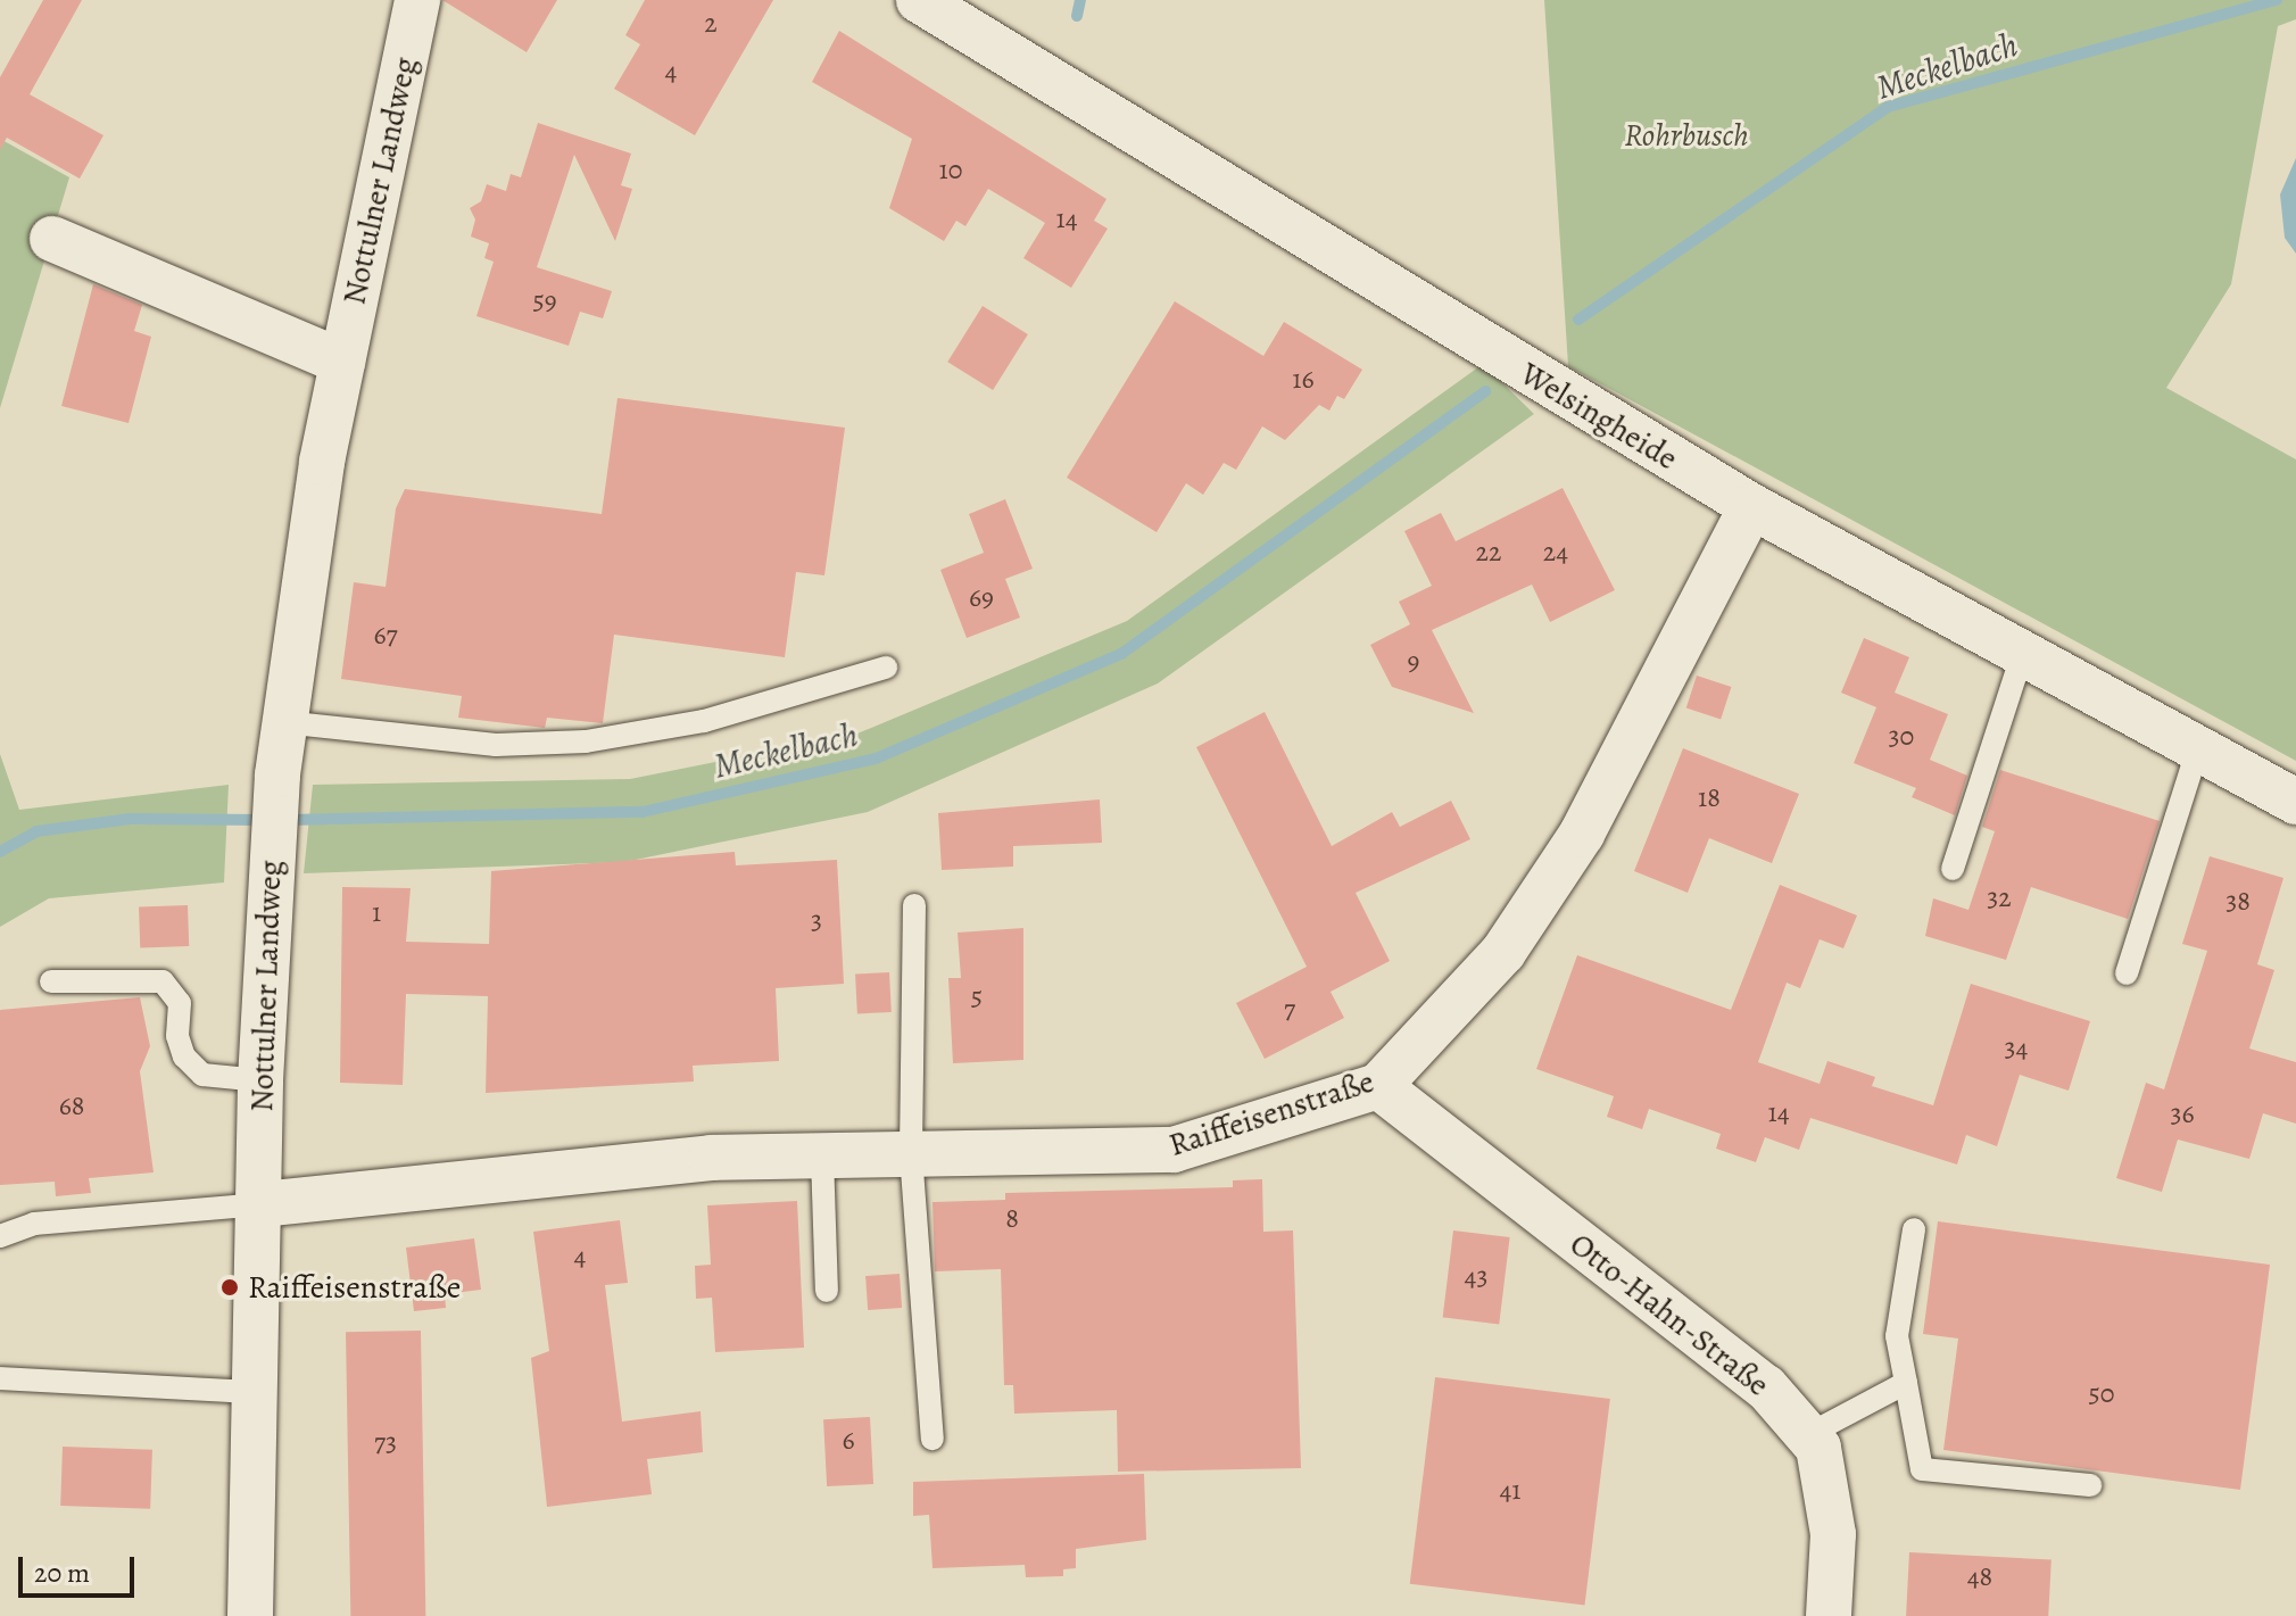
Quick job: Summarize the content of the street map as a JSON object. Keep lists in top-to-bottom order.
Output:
{
  "streets": {
    "street": [
      "Nottulner Landweg",
      "Welsingheide",
      "Raiffeisenstraße",
      "Otto-Hahn-Straße"
    ]
  },
  "crossings": [
    ["Nottulner Landweg", "Raiffeisenstraße"],
    ["Welsingheide", "Raiffeisenstraße"],
    ["Raiffeisenstraße", "Otto-Hahn-Straße"]
  ],
  "water": ["Meckelbach"],
  "parks": ["Rohrbusch"],
  "places": ["Raiffeisenstraße"],
  "house_numbers": [
    "2",
    "4",
    "10",
    "14",
    "59",
    "16",
    "22",
    "24",
    "69",
    "67",
    "9",
    "30",
    "18",
    "32",
    "38",
    "1",
    "3",
    "5",
    "7",
    "34",
    "68",
    "14",
    "36",
    "8",
    "4",
    "43",
    "50",
    "6",
    "73",
    "41",
    "48"
  ],
  "scale_bar": "20 m"
}
